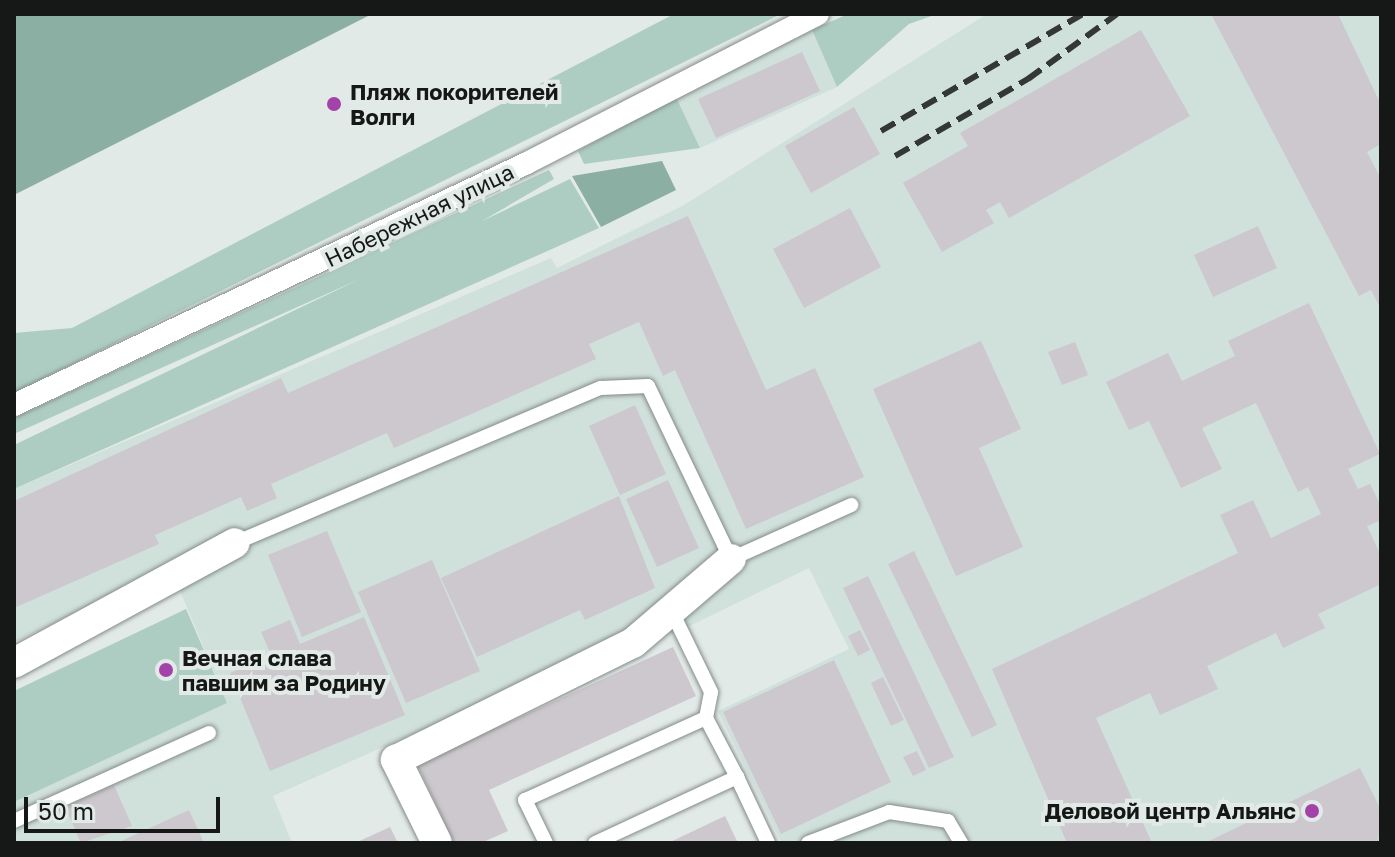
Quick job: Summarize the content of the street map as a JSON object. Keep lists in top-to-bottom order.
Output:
{
  "streets": {
    "street": ["Набережная улица"]
  },
  "places": ["Пляж покорителей Волги", "Вечная слава павшим за Родину", "Деловой центр Альянс"],
  "scale_bar": "50 m"
}
